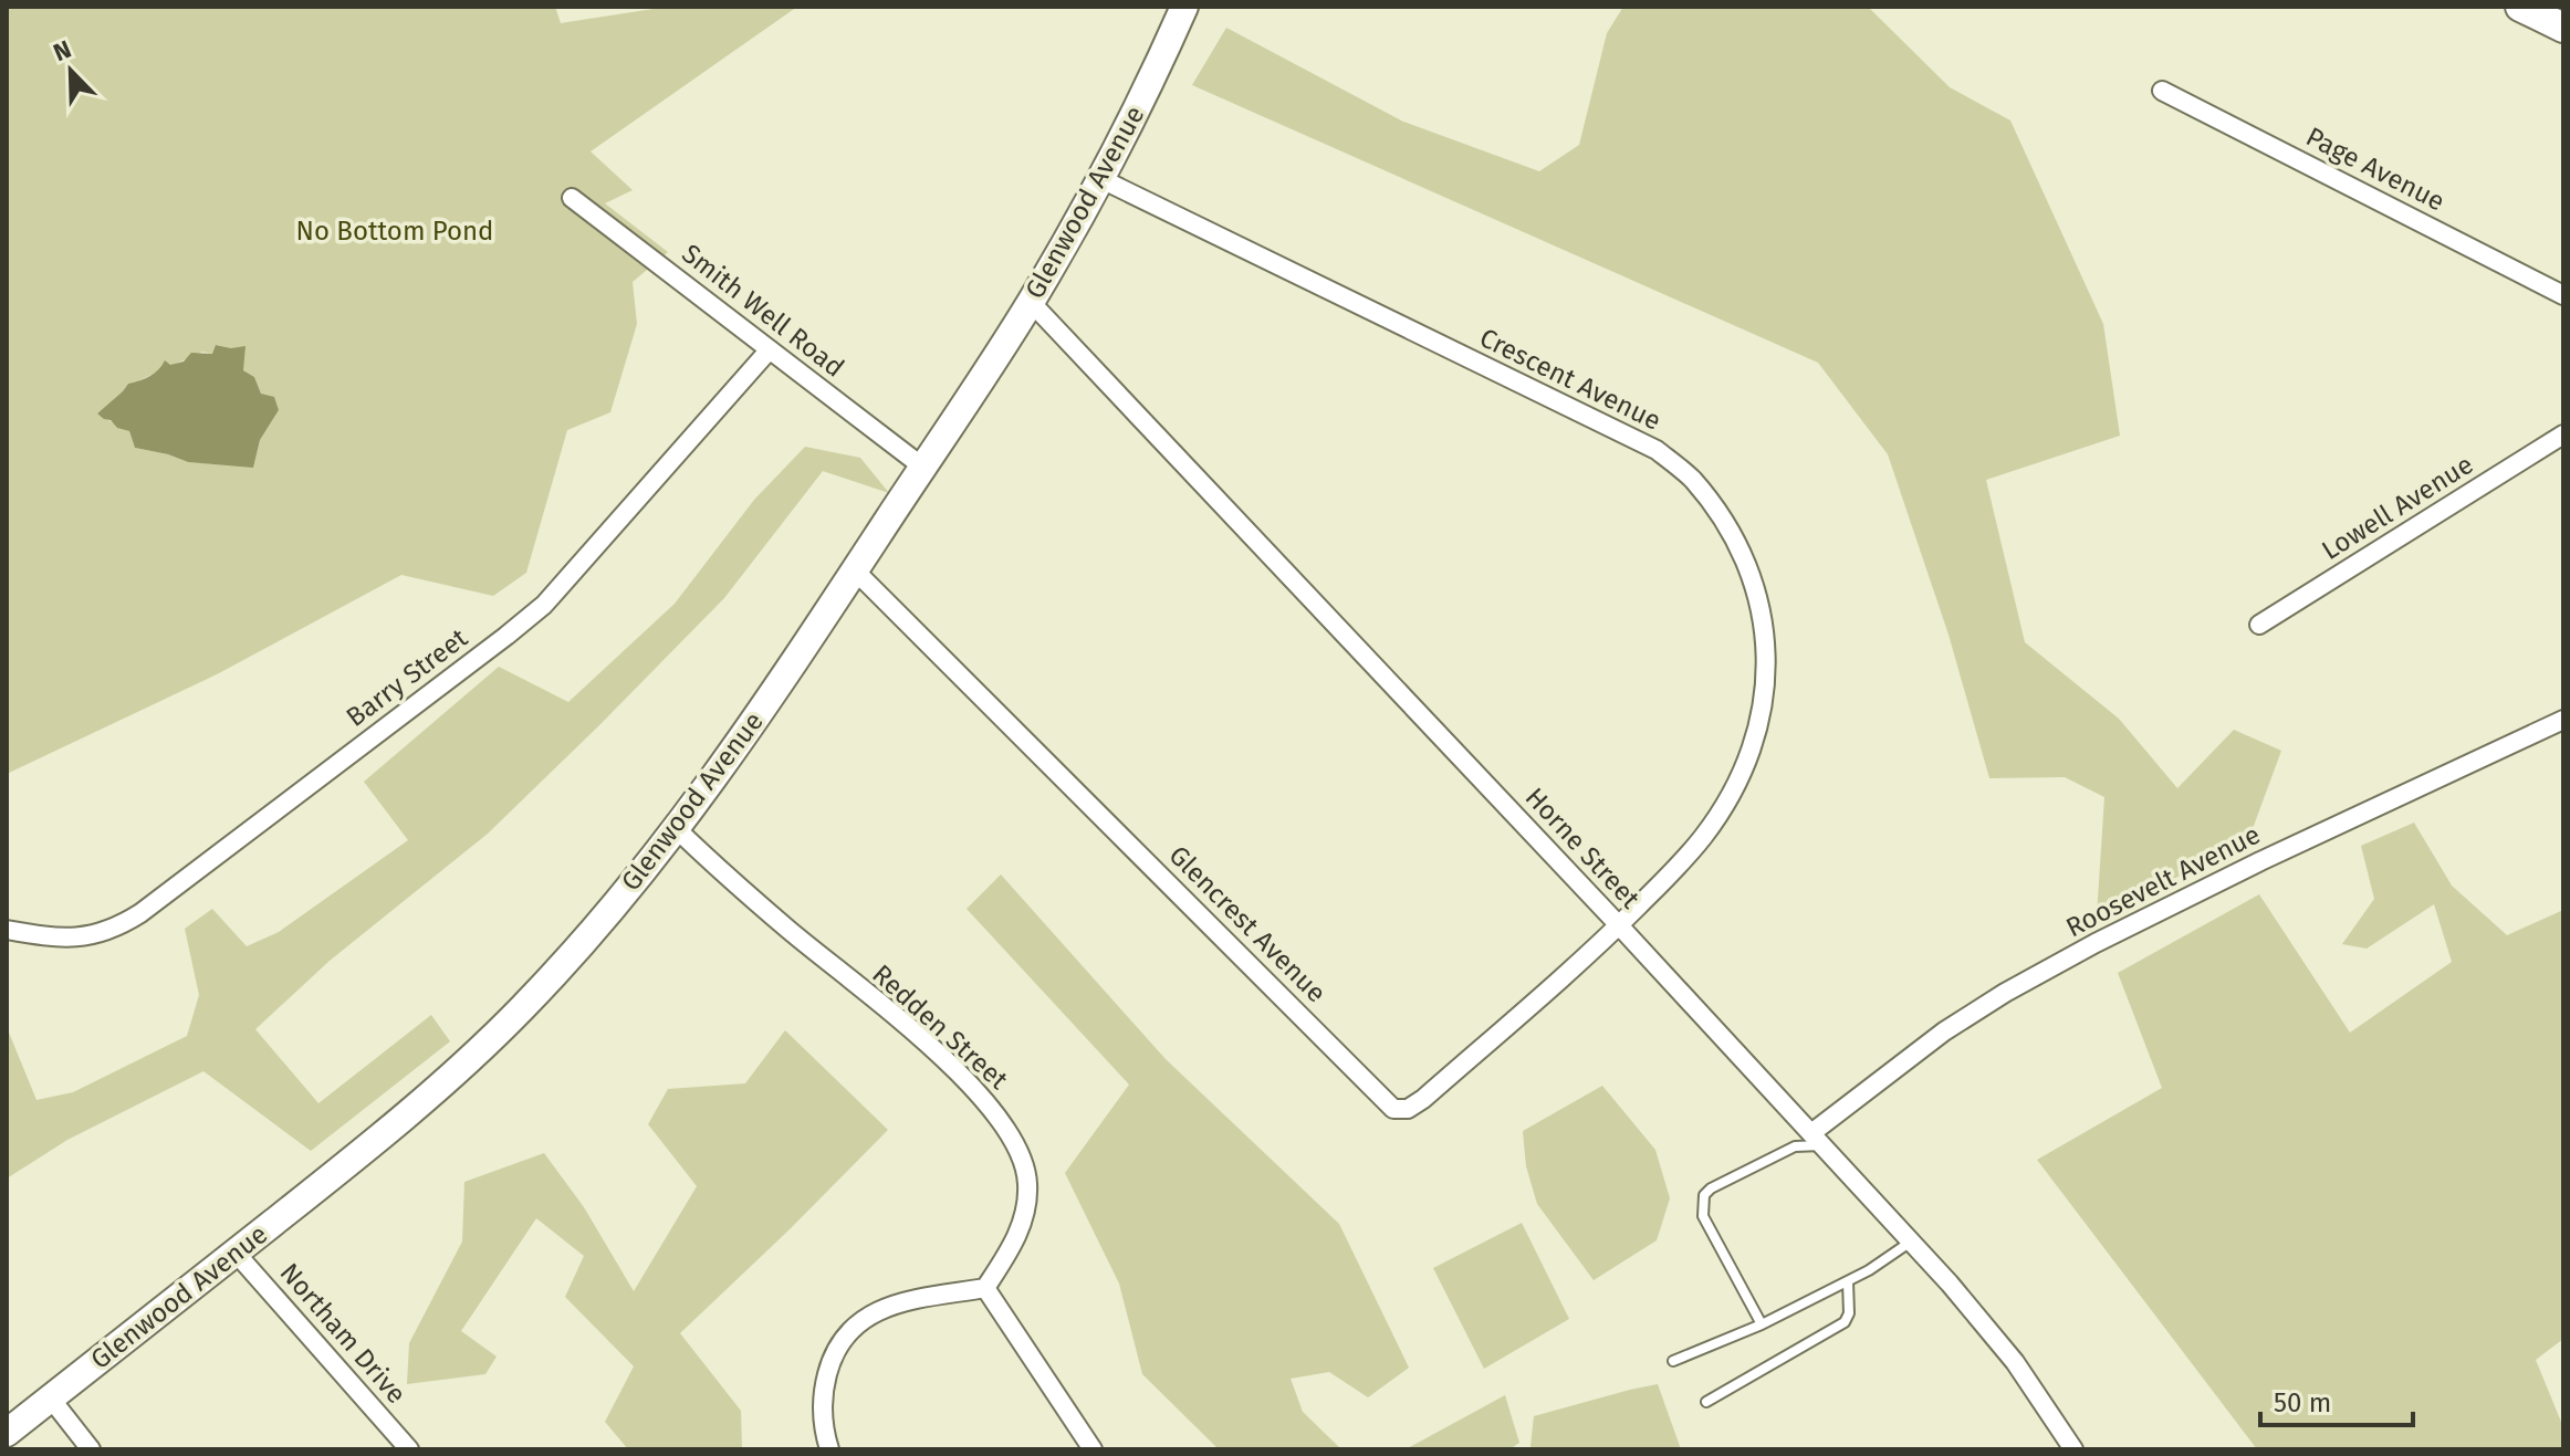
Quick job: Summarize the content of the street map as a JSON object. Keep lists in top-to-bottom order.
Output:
{
  "streets": {
    "street": [
      "Page Avenue",
      "Glenwood Avenue",
      "Smith Well Road",
      "Crescent Avenue",
      "Lowell Avenue",
      "Barry Street",
      "Horne Street",
      "Roosevelt Avenue",
      "Glencrest Avenue",
      "Redden Street",
      "Northam Drive"
    ]
  },
  "crossings": [
    ["Glenwood Avenue", "Smith Well Road"],
    ["Glenwood Avenue", "Crescent Avenue"],
    ["Glenwood Avenue", "Horne Street"],
    ["Glenwood Avenue", "Glencrest Avenue"],
    ["Glenwood Avenue", "Redden Street"],
    ["Glenwood Avenue", "Northam Drive"],
    ["Smith Well Road", "Barry Street"],
    ["Crescent Avenue", "Horne Street"],
    ["Crescent Avenue", "Glencrest Avenue"],
    ["Horne Street", "Roosevelt Avenue"],
    ["Horne Street", "Glencrest Avenue"]
  ],
  "parks": ["No Bottom Pond"],
  "scale_bar": "50 m",
  "north": "top left"
}
